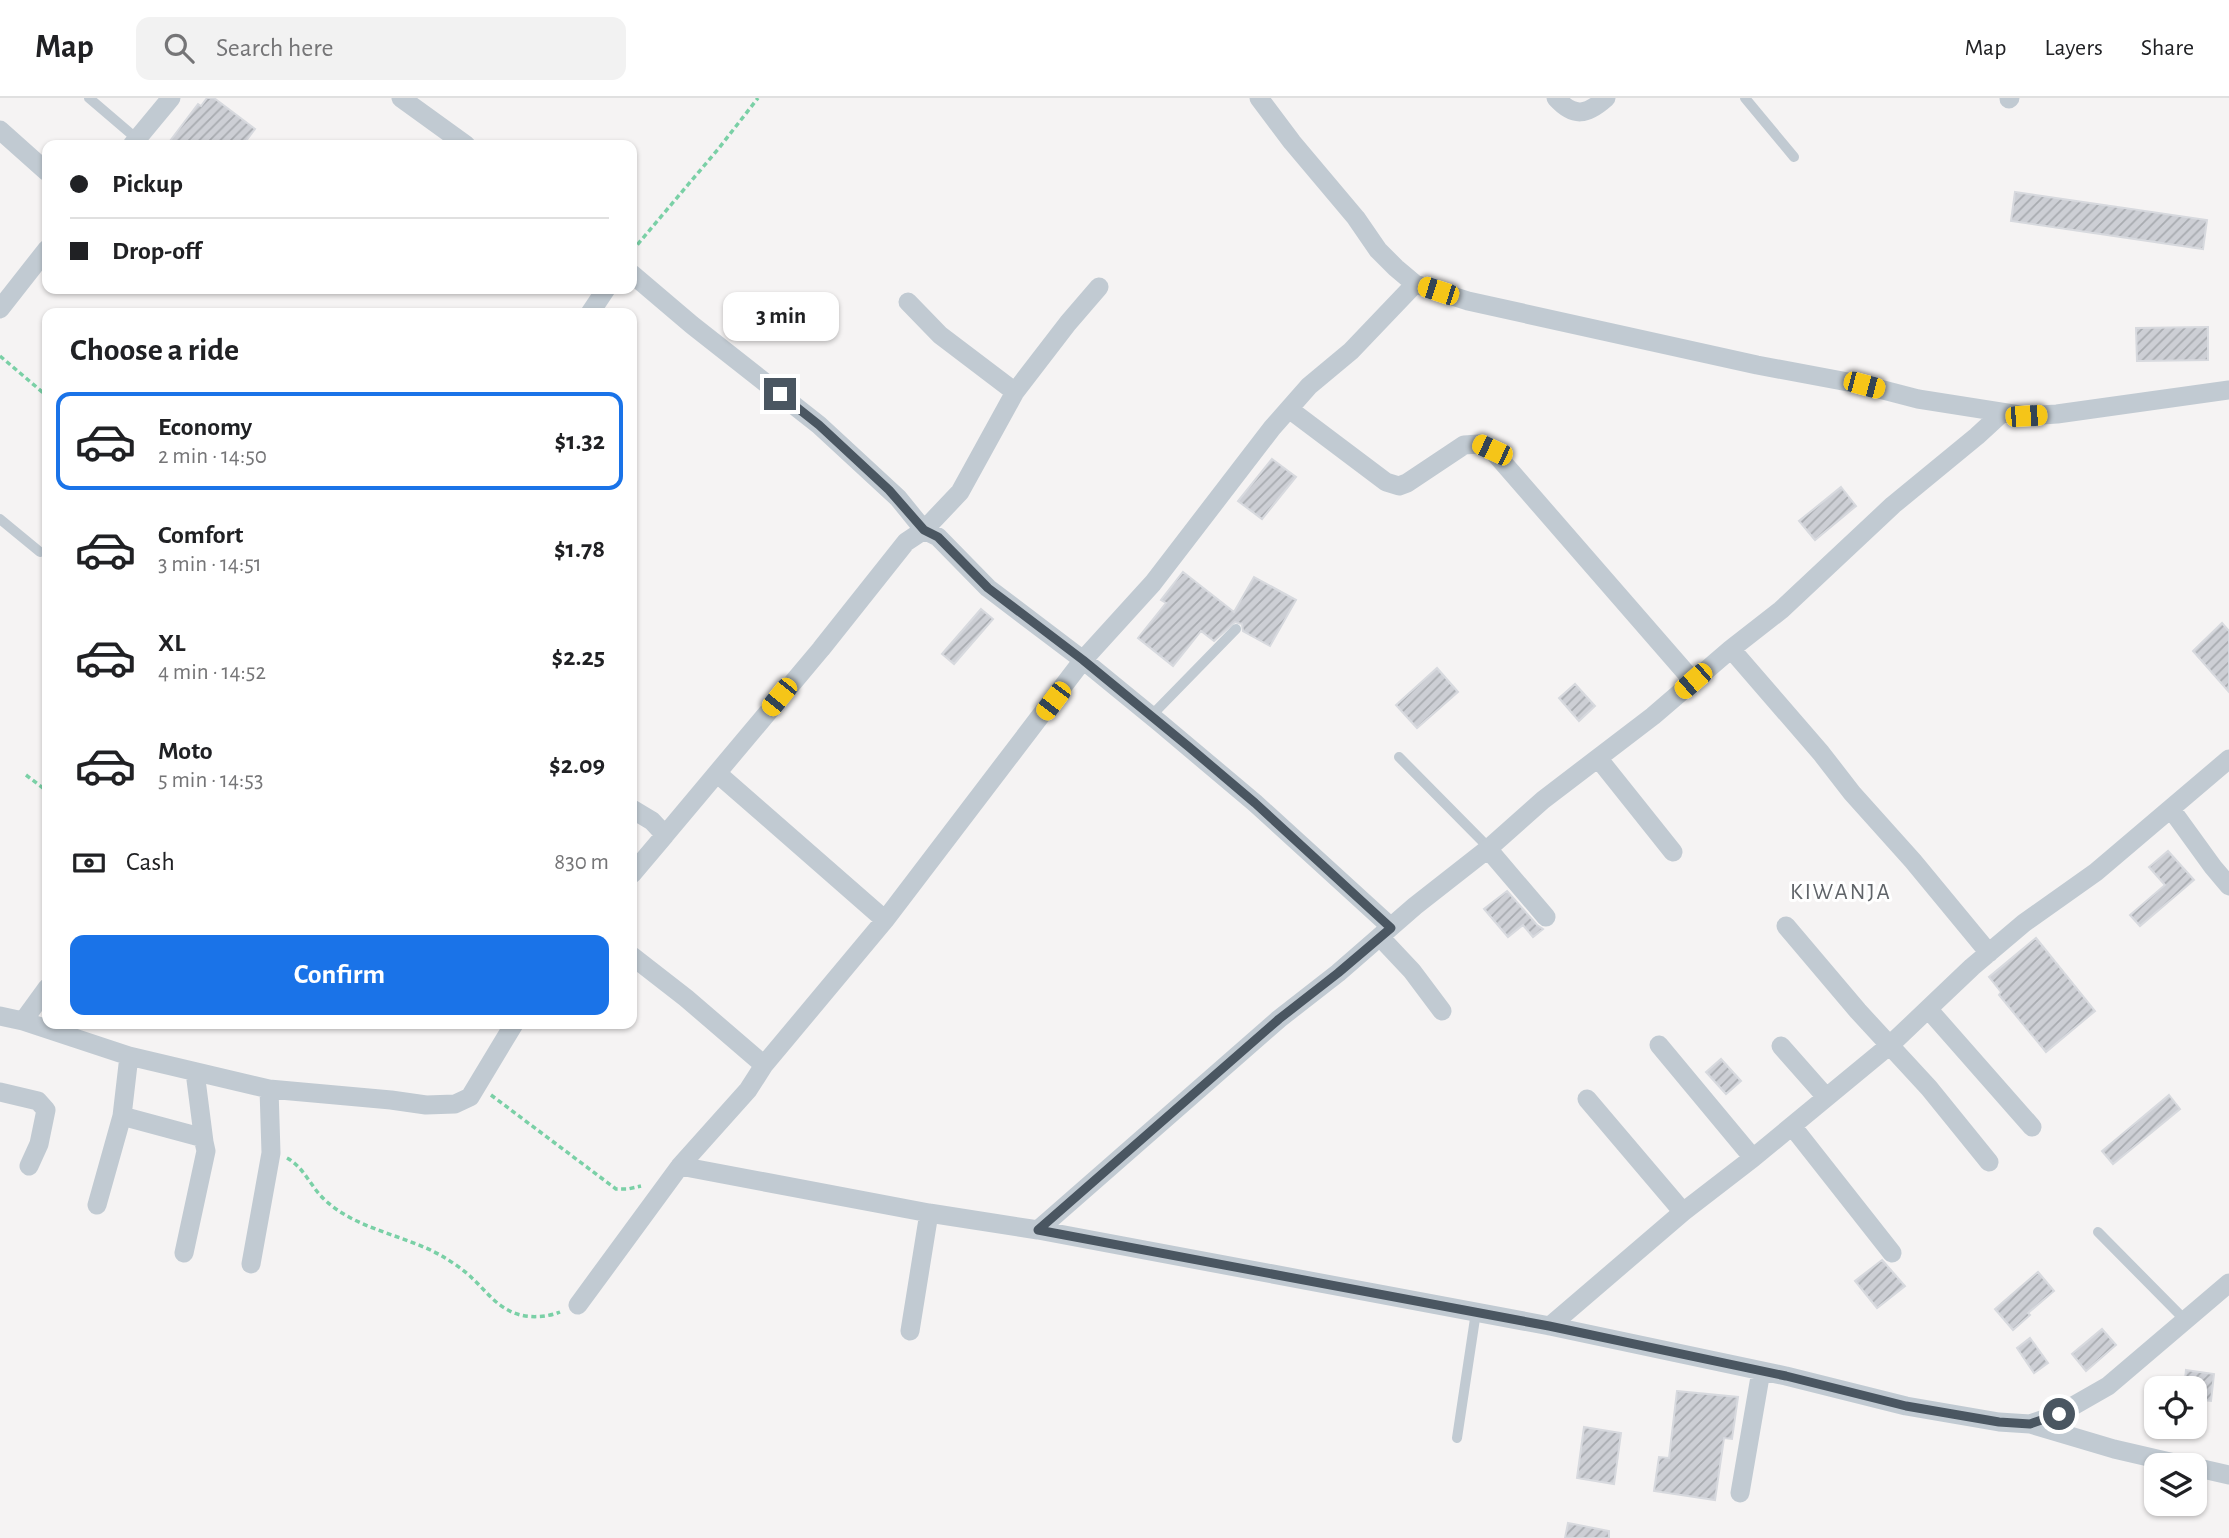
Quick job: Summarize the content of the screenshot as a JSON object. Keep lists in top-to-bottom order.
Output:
{
  "districts": ["KIWANJA"],
  "page": {
    "header": "Map",
    "search": "Search here",
    "nav": ["Map", "Layers", "Share"],
    "banner": ["Pickup", "Drop-off"],
    "bubble": "3 min",
    "heading": "Choose a ride",
    "list": [
      {
        "name": "Economy",
        "note": "2 min · 14:50",
        "value": "$1.32"
      },
      {
        "name": "Comfort",
        "note": "3 min · 14:51",
        "value": "$1.78"
      },
      {
        "name": "XL",
        "note": "4 min · 14:52",
        "value": "$2.25"
      },
      {
        "name": "Moto",
        "note": "5 min · 14:53",
        "value": "$2.09"
      }
    ],
    "pay": ["Cash", "830 m"],
    "buttons": "Confirm"
  }
}
